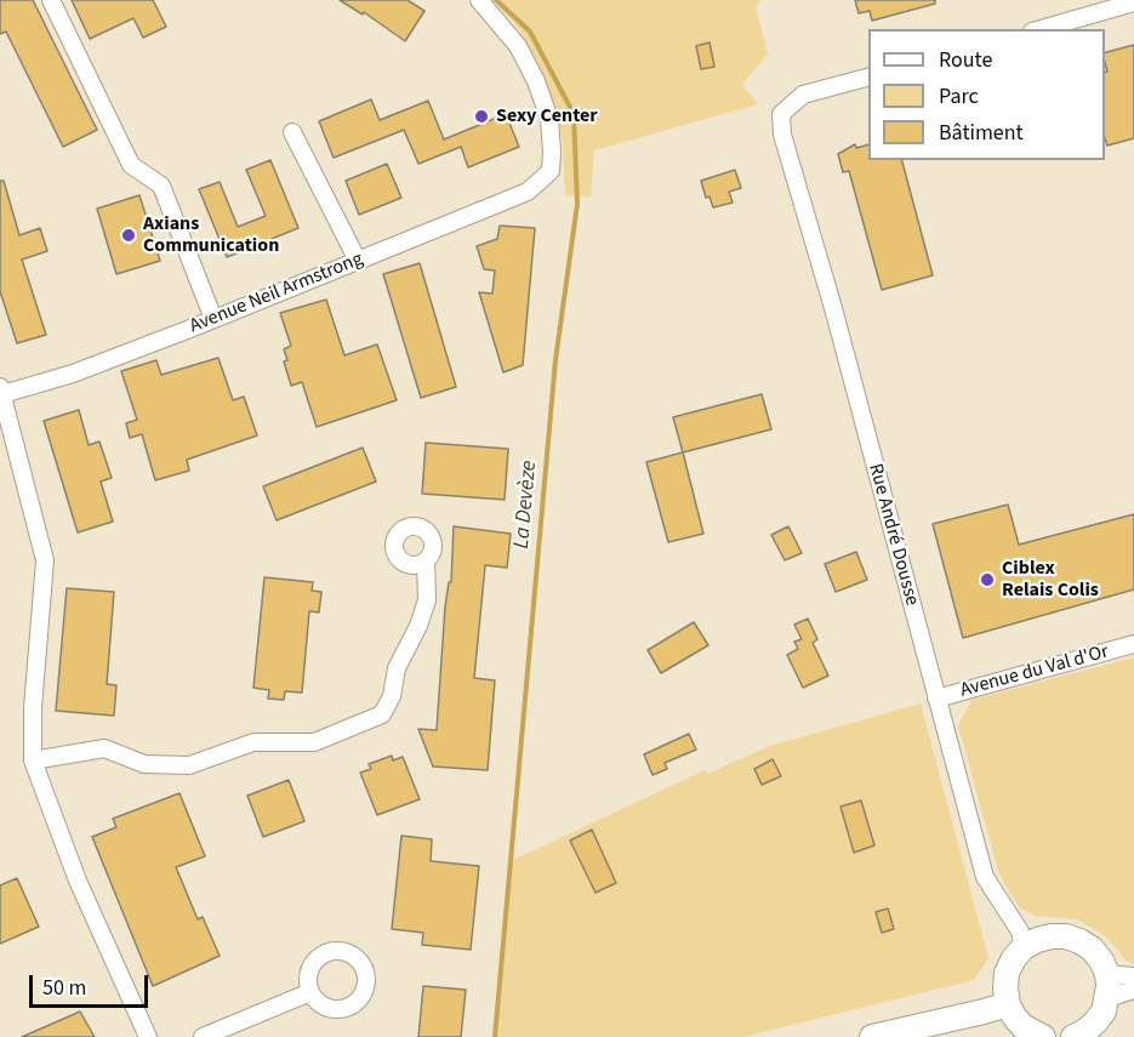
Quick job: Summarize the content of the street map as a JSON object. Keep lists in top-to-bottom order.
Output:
{
  "streets": {
    "street": ["Avenue Neil Armstrong", "Rue André Dousse", "Avenue du Val d'Or"]
  },
  "crossings": [
    ["Rue André Dousse", "Avenue du Val d'Or"]
  ],
  "water": ["La Devèze"],
  "places": ["Sexy Center", "Axians Communication", "Ciblex Relais Colis"],
  "legend": ["Route", "Parc", "Bâtiment"],
  "scale_bar": "50 m"
}
